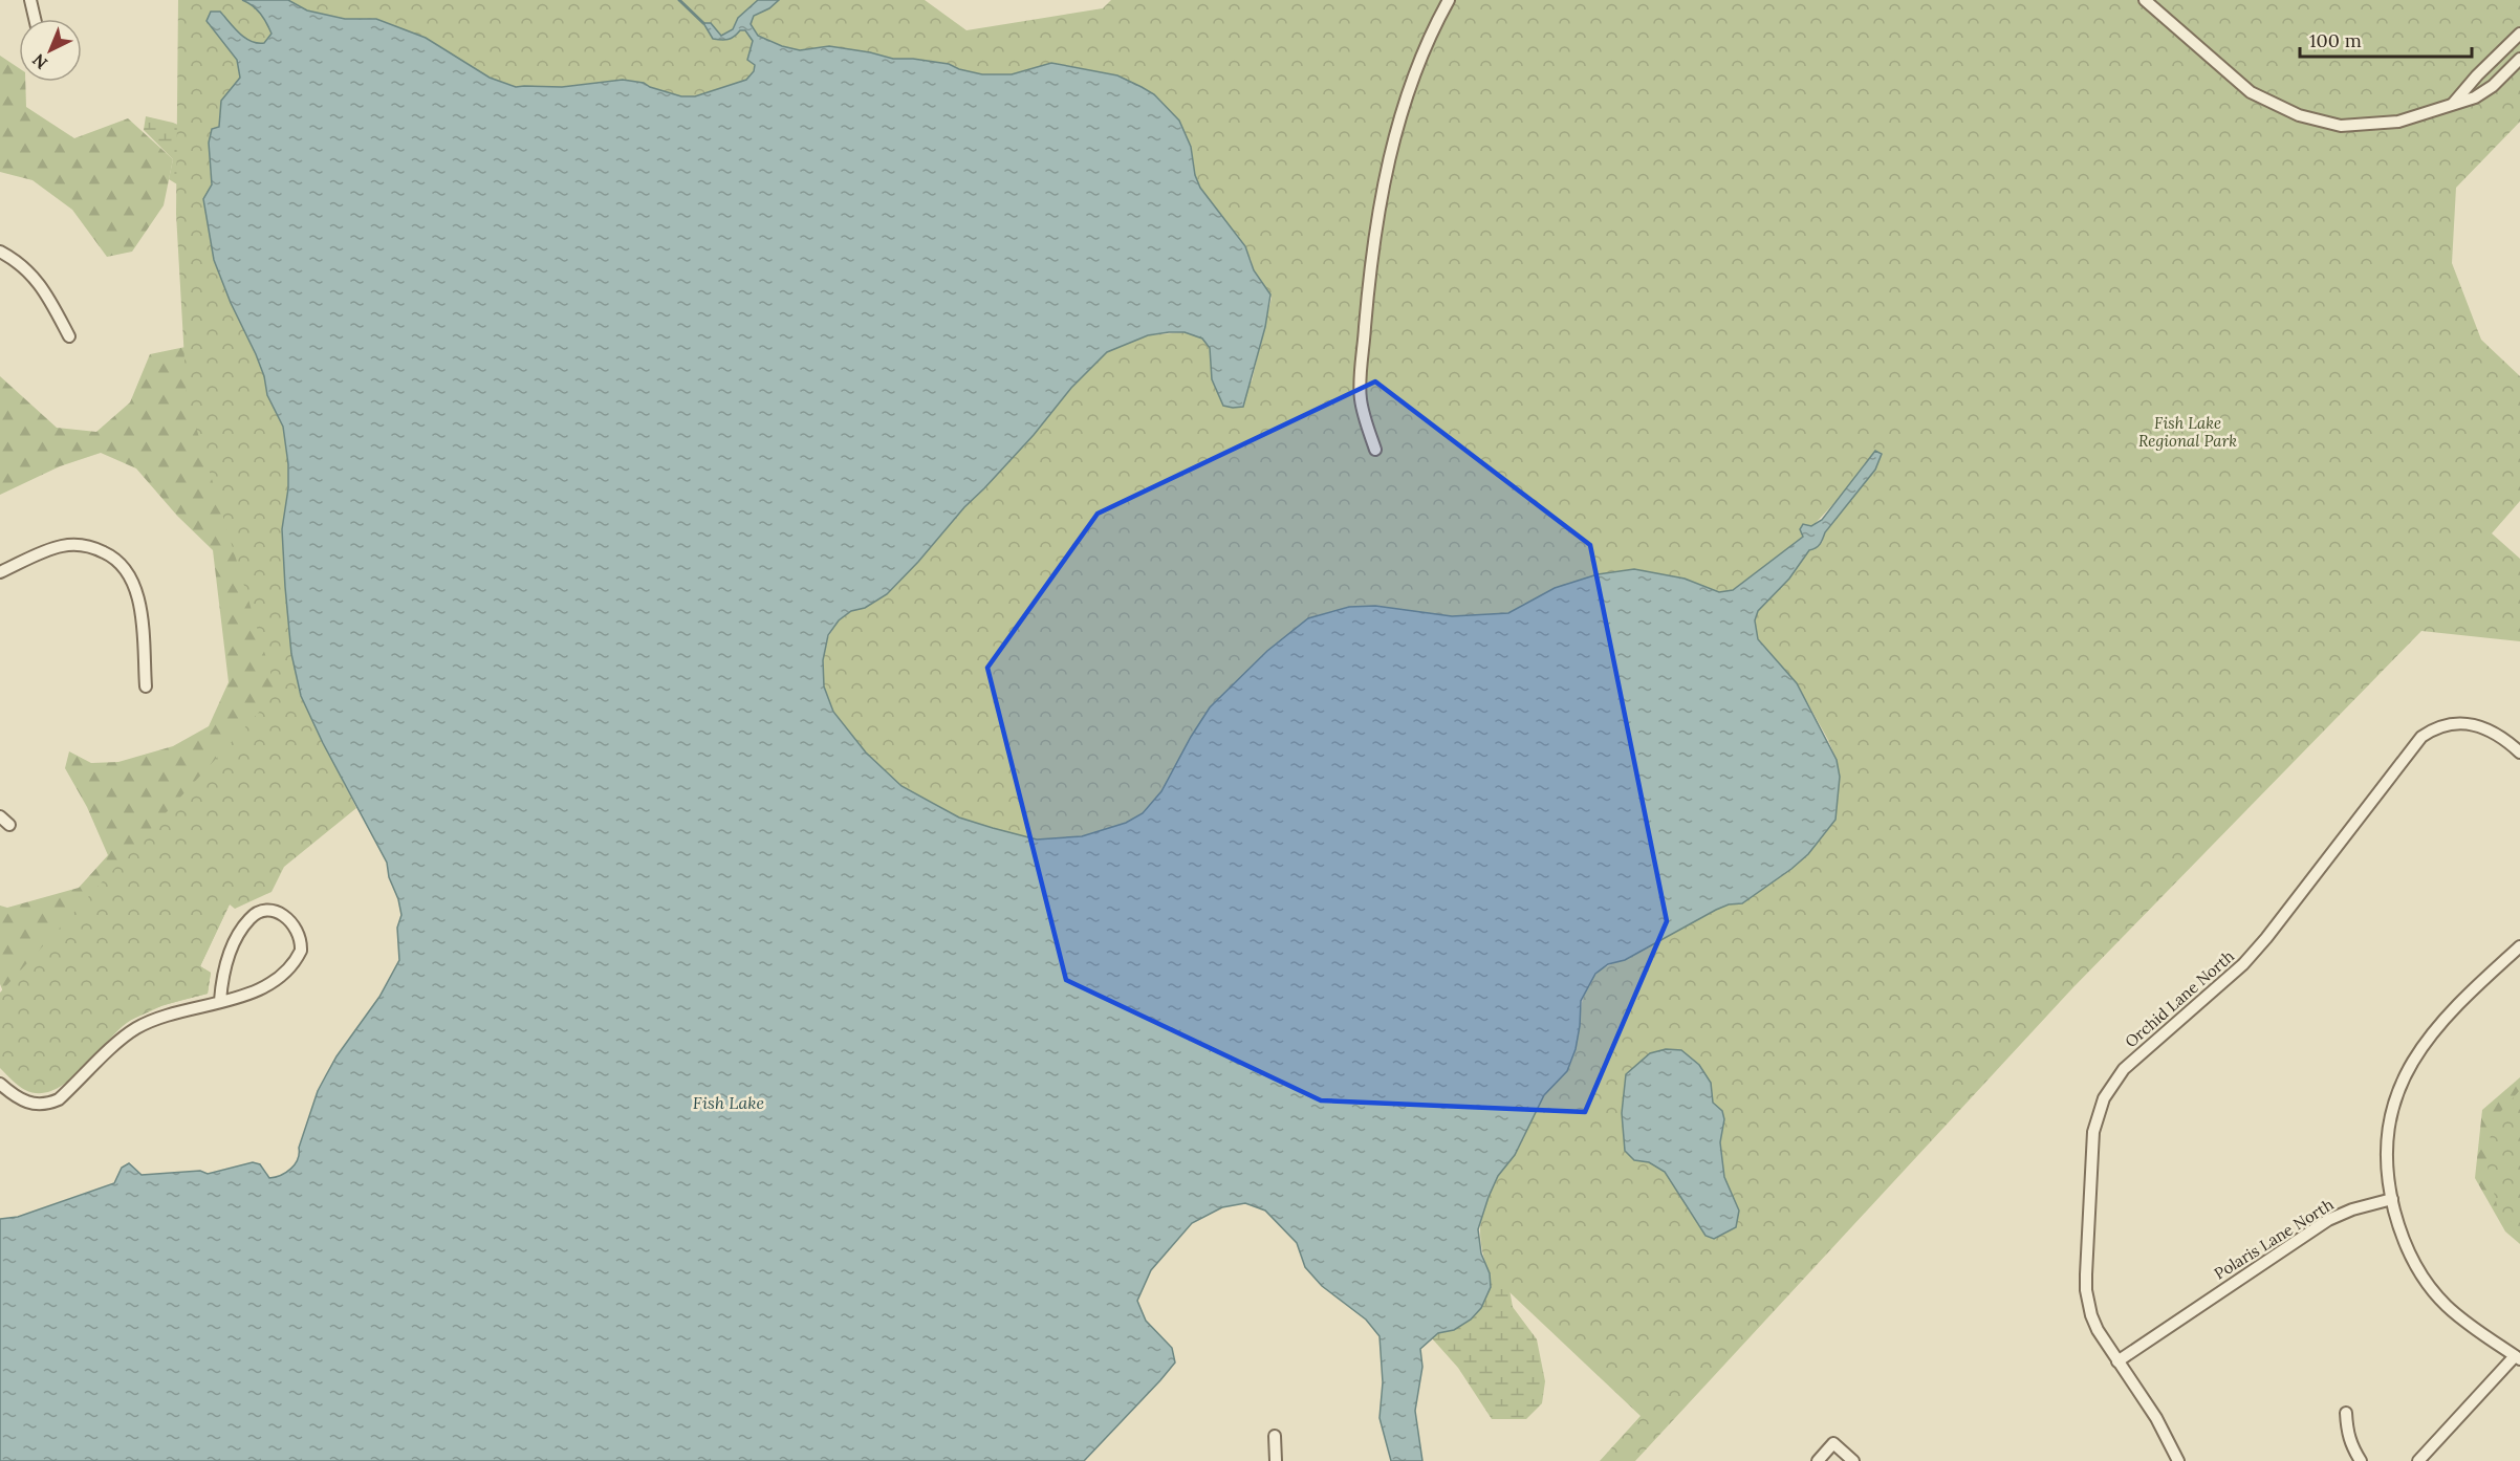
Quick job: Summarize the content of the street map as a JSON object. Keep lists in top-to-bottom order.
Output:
{
  "streets": {
    "street": ["Orchid Lane North", "Polaris Lane North"]
  },
  "crossings": [
    ["Orchid Lane North", "Polaris Lane North"]
  ],
  "water": ["Fish Lake"],
  "parks": ["Fish Lake Regional Park"],
  "scale_bar": "100 m",
  "north": "bottom left"
}
